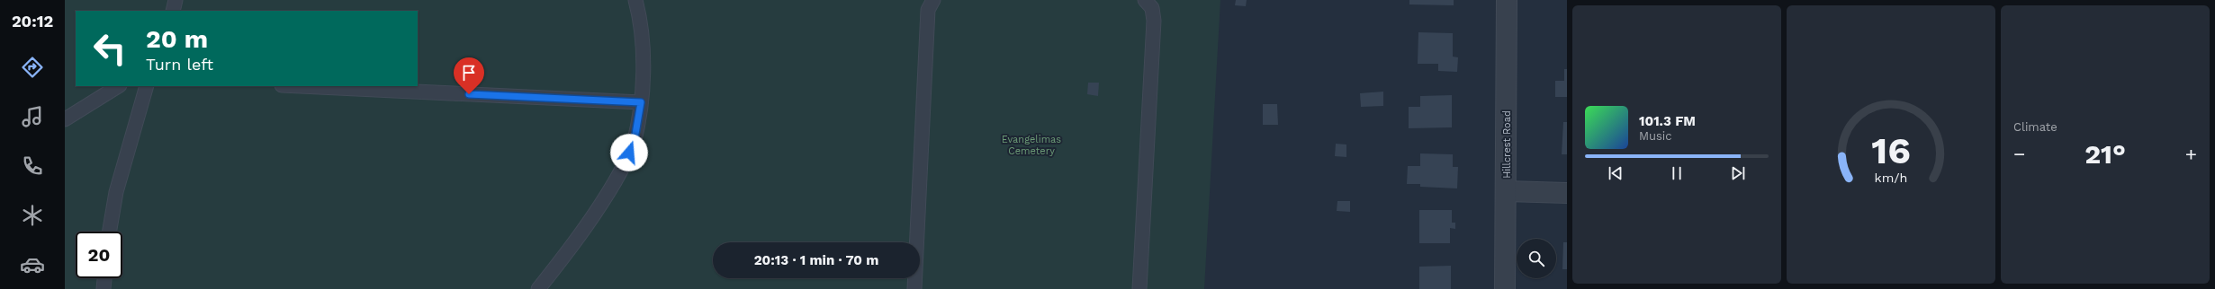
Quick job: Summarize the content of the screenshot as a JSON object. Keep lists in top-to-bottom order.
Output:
{
  "streets": {
    "street": ["Hillcrest Road"]
  },
  "parks": ["Evangelimas Cemetery"],
  "page": {
    "tabs": "20:12",
    "tile": "Climate",
    "turn": ["20 m", "Turn left"],
    "song": ["101.3 FM", "Music"],
    "heat": ["−", "21°", "+"],
    "limit": "20",
    "trip": "20:13 · 1 min · 70 m",
    "gauge": ["16", "km/h"]
  }
}
